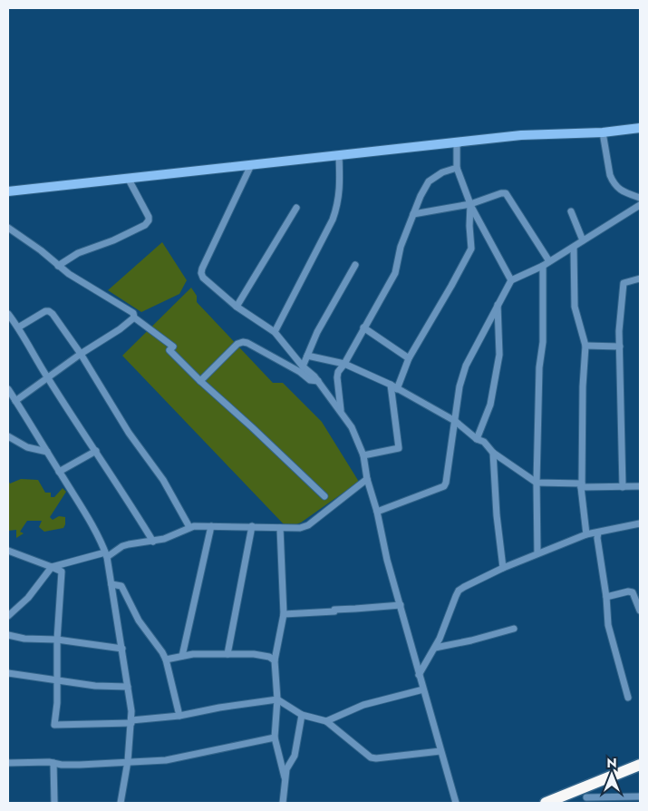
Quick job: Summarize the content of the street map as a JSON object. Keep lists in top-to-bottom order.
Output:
{
  "north": "top"
}
